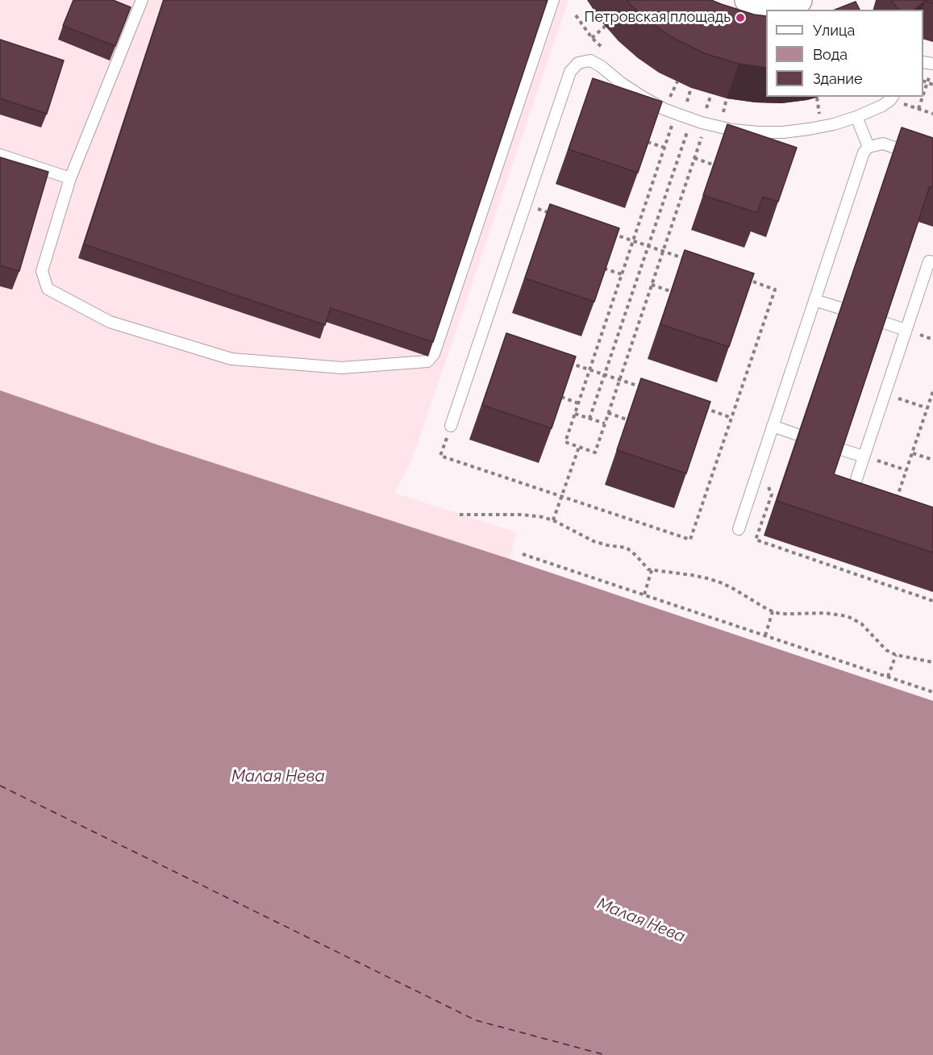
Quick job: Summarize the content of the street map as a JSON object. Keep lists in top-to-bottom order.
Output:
{
  "water": ["Малая Нева"],
  "places": ["Петровская площадь"],
  "legend": ["Улица", "Вода", "Здание"]
}
